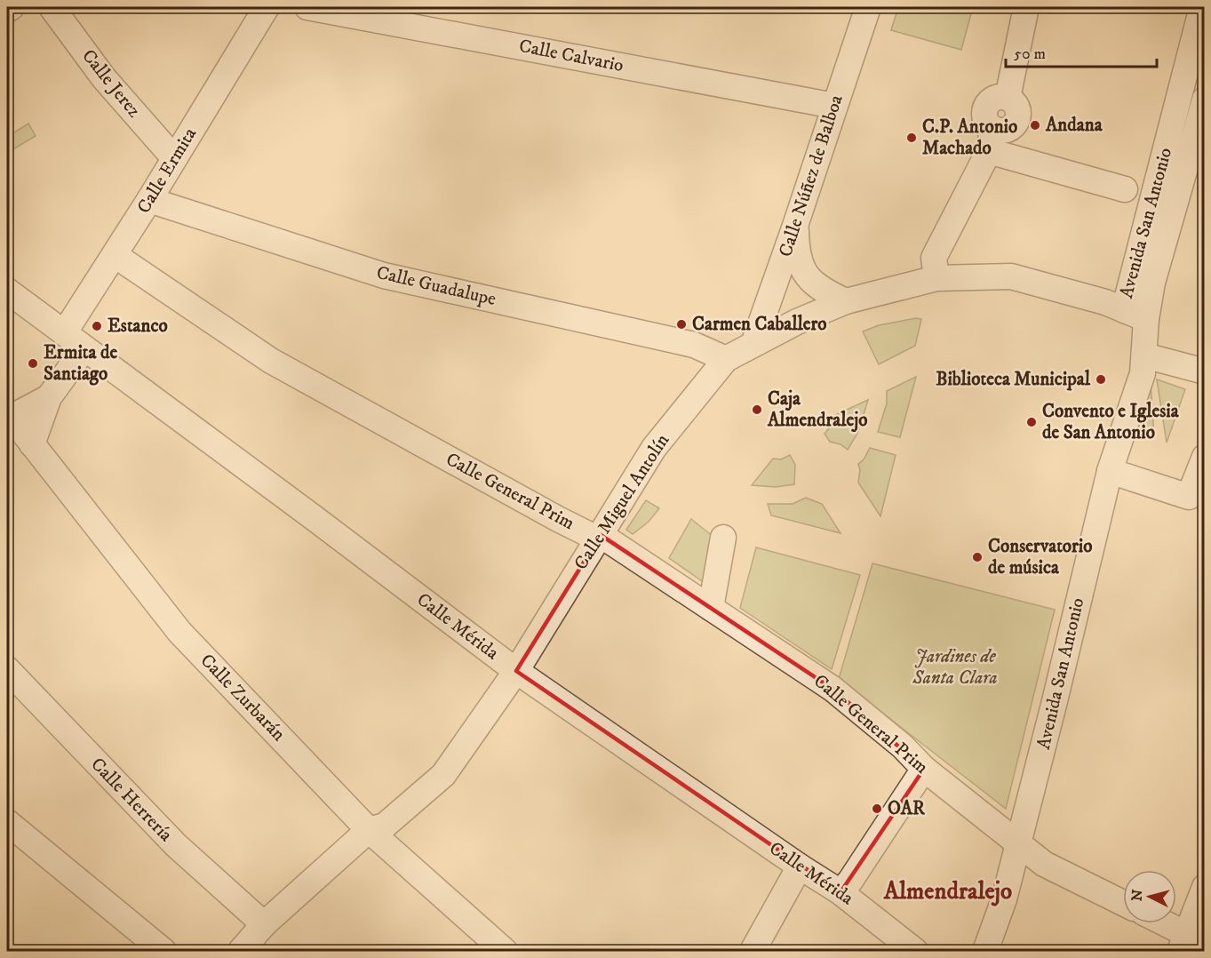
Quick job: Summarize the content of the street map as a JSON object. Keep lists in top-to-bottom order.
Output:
{
  "streets": {
    "street": [
      "Calle Calvario",
      "Calle Jerez",
      "Calle Ermita",
      "Calle Núñez de Balboa",
      "Avenida San Antonio",
      "Calle Guadalupe",
      "Calle General Prim",
      "Calle Miguel Antolín",
      "Calle Mérida",
      "Calle Zurbarán",
      "Calle Herrería"
    ]
  },
  "crossings": [
    ["Calle Calvario", "Calle Núñez de Balboa"],
    ["Calle Jerez", "Calle Ermita"],
    ["Calle Ermita", "Calle Guadalupe"],
    ["Calle Ermita", "Calle General Prim"],
    ["Calle Ermita", "Calle Mérida"],
    ["Calle Núñez de Balboa", "Calle Miguel Antolín"],
    ["Avenida San Antonio", "Calle General Prim"],
    ["Avenida San Antonio", "Calle Miguel Antolín"],
    ["Calle Guadalupe", "Calle Miguel Antolín"],
    ["Calle General Prim", "Calle Miguel Antolín"],
    ["Calle Miguel Antolín", "Calle Mérida"],
    ["Calle Miguel Antolín", "Calle Zurbarán"],
    ["Calle Miguel Antolín", "Calle Herrería"]
  ],
  "districts": ["Almendralejo"],
  "parks": ["Jardines de Santa Clara"],
  "places": [
    "Andana",
    "C.P. Antonio Machado",
    "Carmen Caballero",
    "Estanco",
    "Ermita de Santiago",
    "Biblioteca Municipal",
    "Caja Almendralejo",
    "Convento e Iglesia de San Antonio",
    "Conservatorio de música",
    "OAR"
  ],
  "scale_bar": "50 m",
  "north": "left"
}
